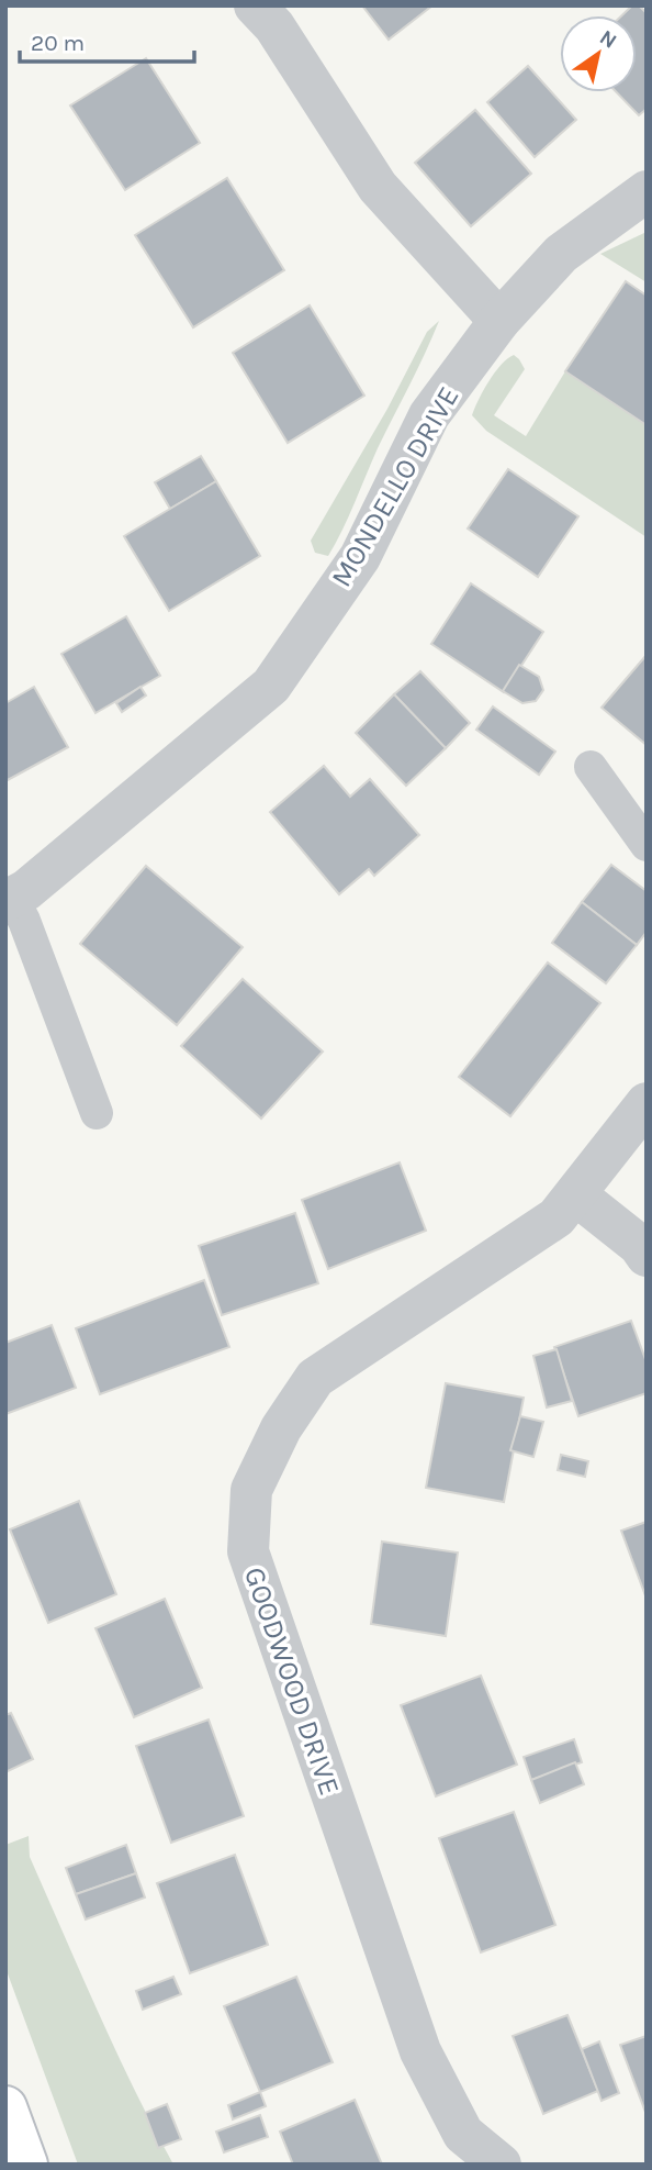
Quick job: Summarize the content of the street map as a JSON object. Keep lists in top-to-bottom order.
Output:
{
  "streets": {
    "street": ["MONDELLO DRIVE", "GOODWOOD DRIVE"]
  },
  "scale_bar": "20 m",
  "north": "top right"
}
